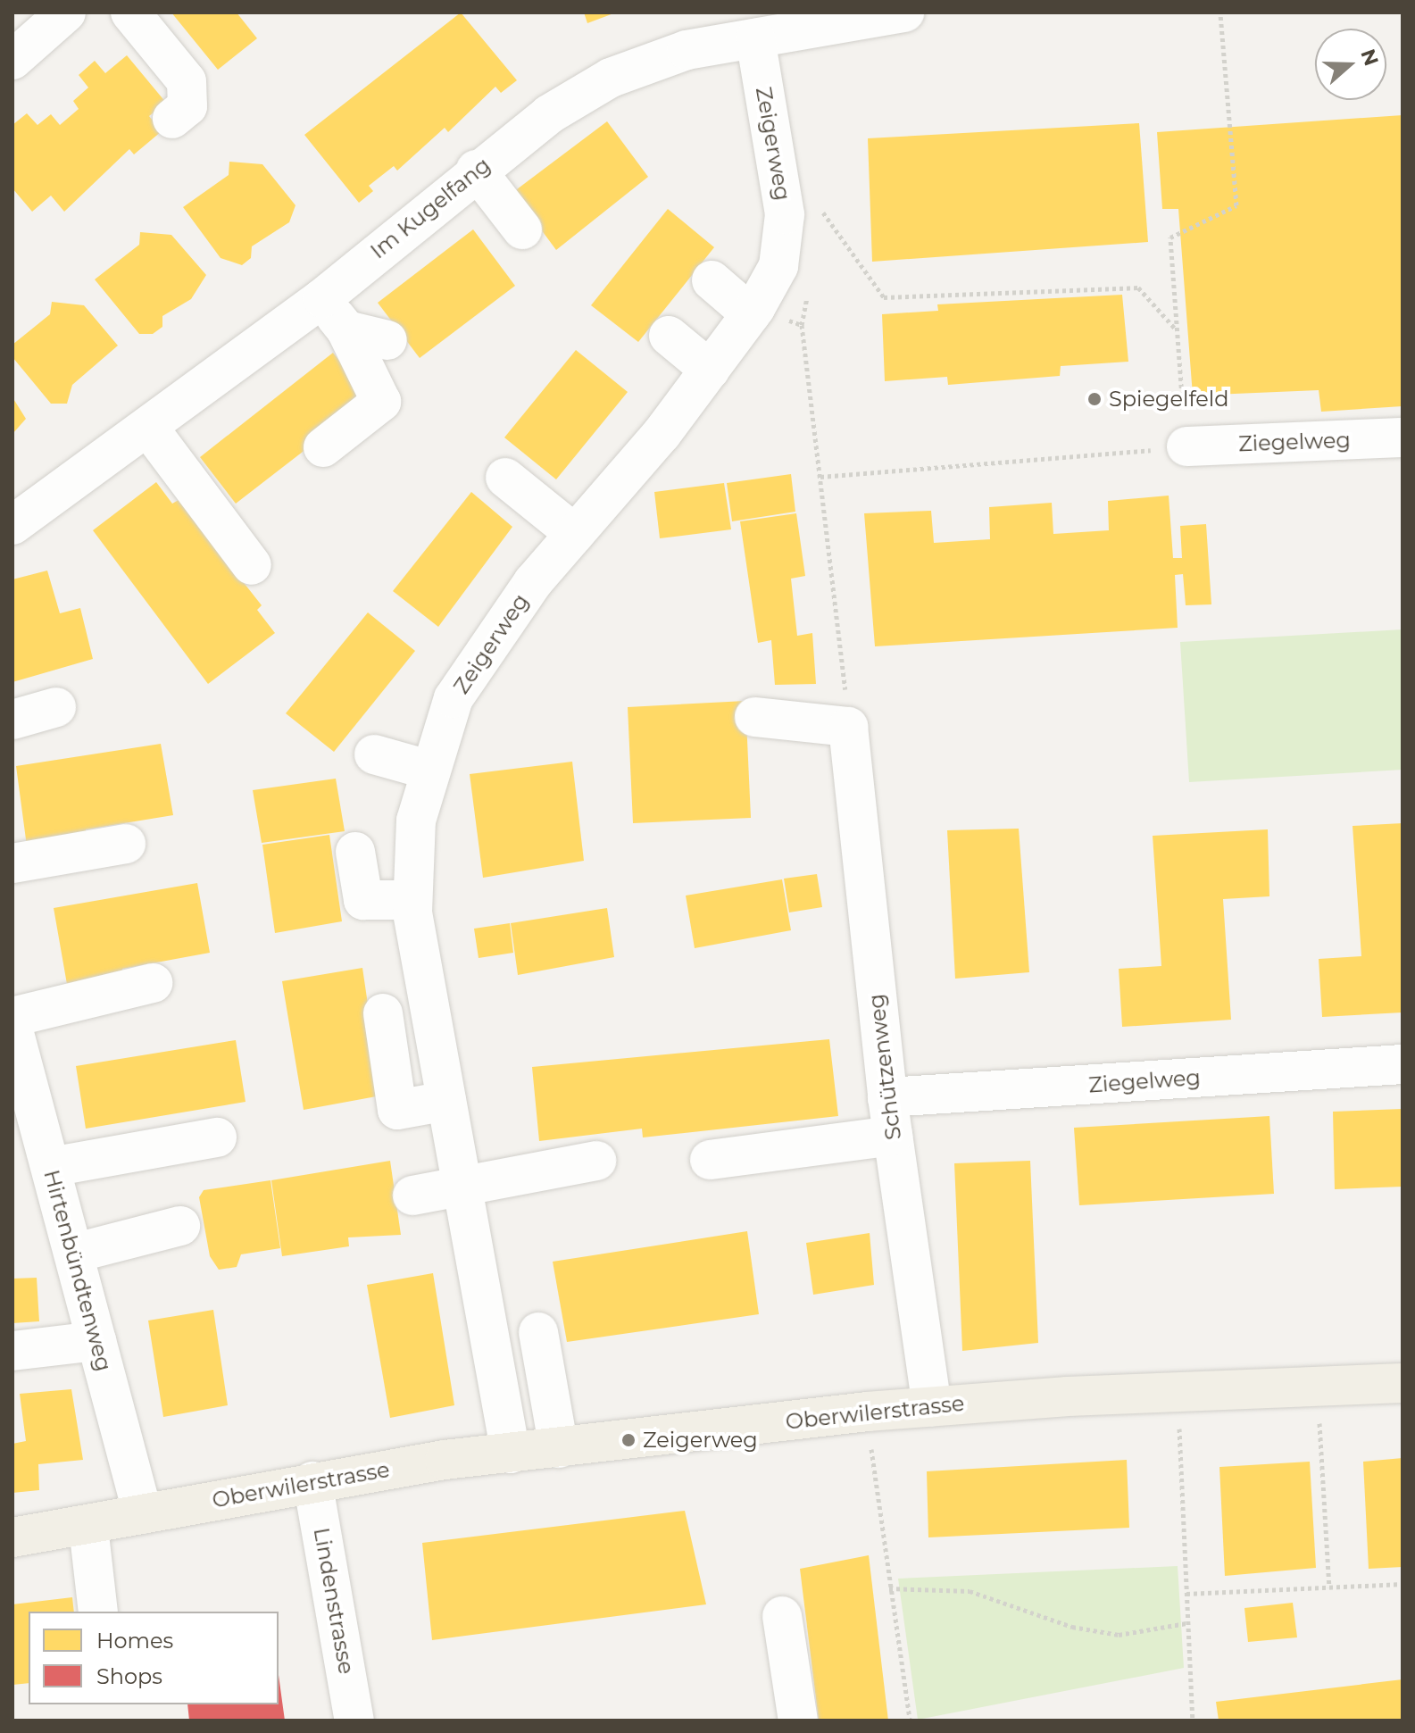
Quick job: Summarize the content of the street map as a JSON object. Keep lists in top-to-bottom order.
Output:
{
  "streets": {
    "main road": ["Oberwilerstrasse"],
    "street": [
      "Zeigerweg",
      "Im Kugelfang",
      "Ziegelweg",
      "Schützenweg",
      "Hirtenbündtenweg",
      "Lindenstrasse"
    ]
  },
  "crossings": [
    ["Zeigerweg", "Im Kugelfang"],
    ["Zeigerweg", "Oberwilerstrasse"],
    ["Ziegelweg", "Schützenweg"],
    ["Schützenweg", "Oberwilerstrasse"],
    ["Hirtenbündtenweg", "Oberwilerstrasse"],
    ["Oberwilerstrasse", "Lindenstrasse"]
  ],
  "places": ["Spiegelfeld", "Zeigerweg"],
  "legend": ["Homes", "Shops"],
  "north": "right"
}
